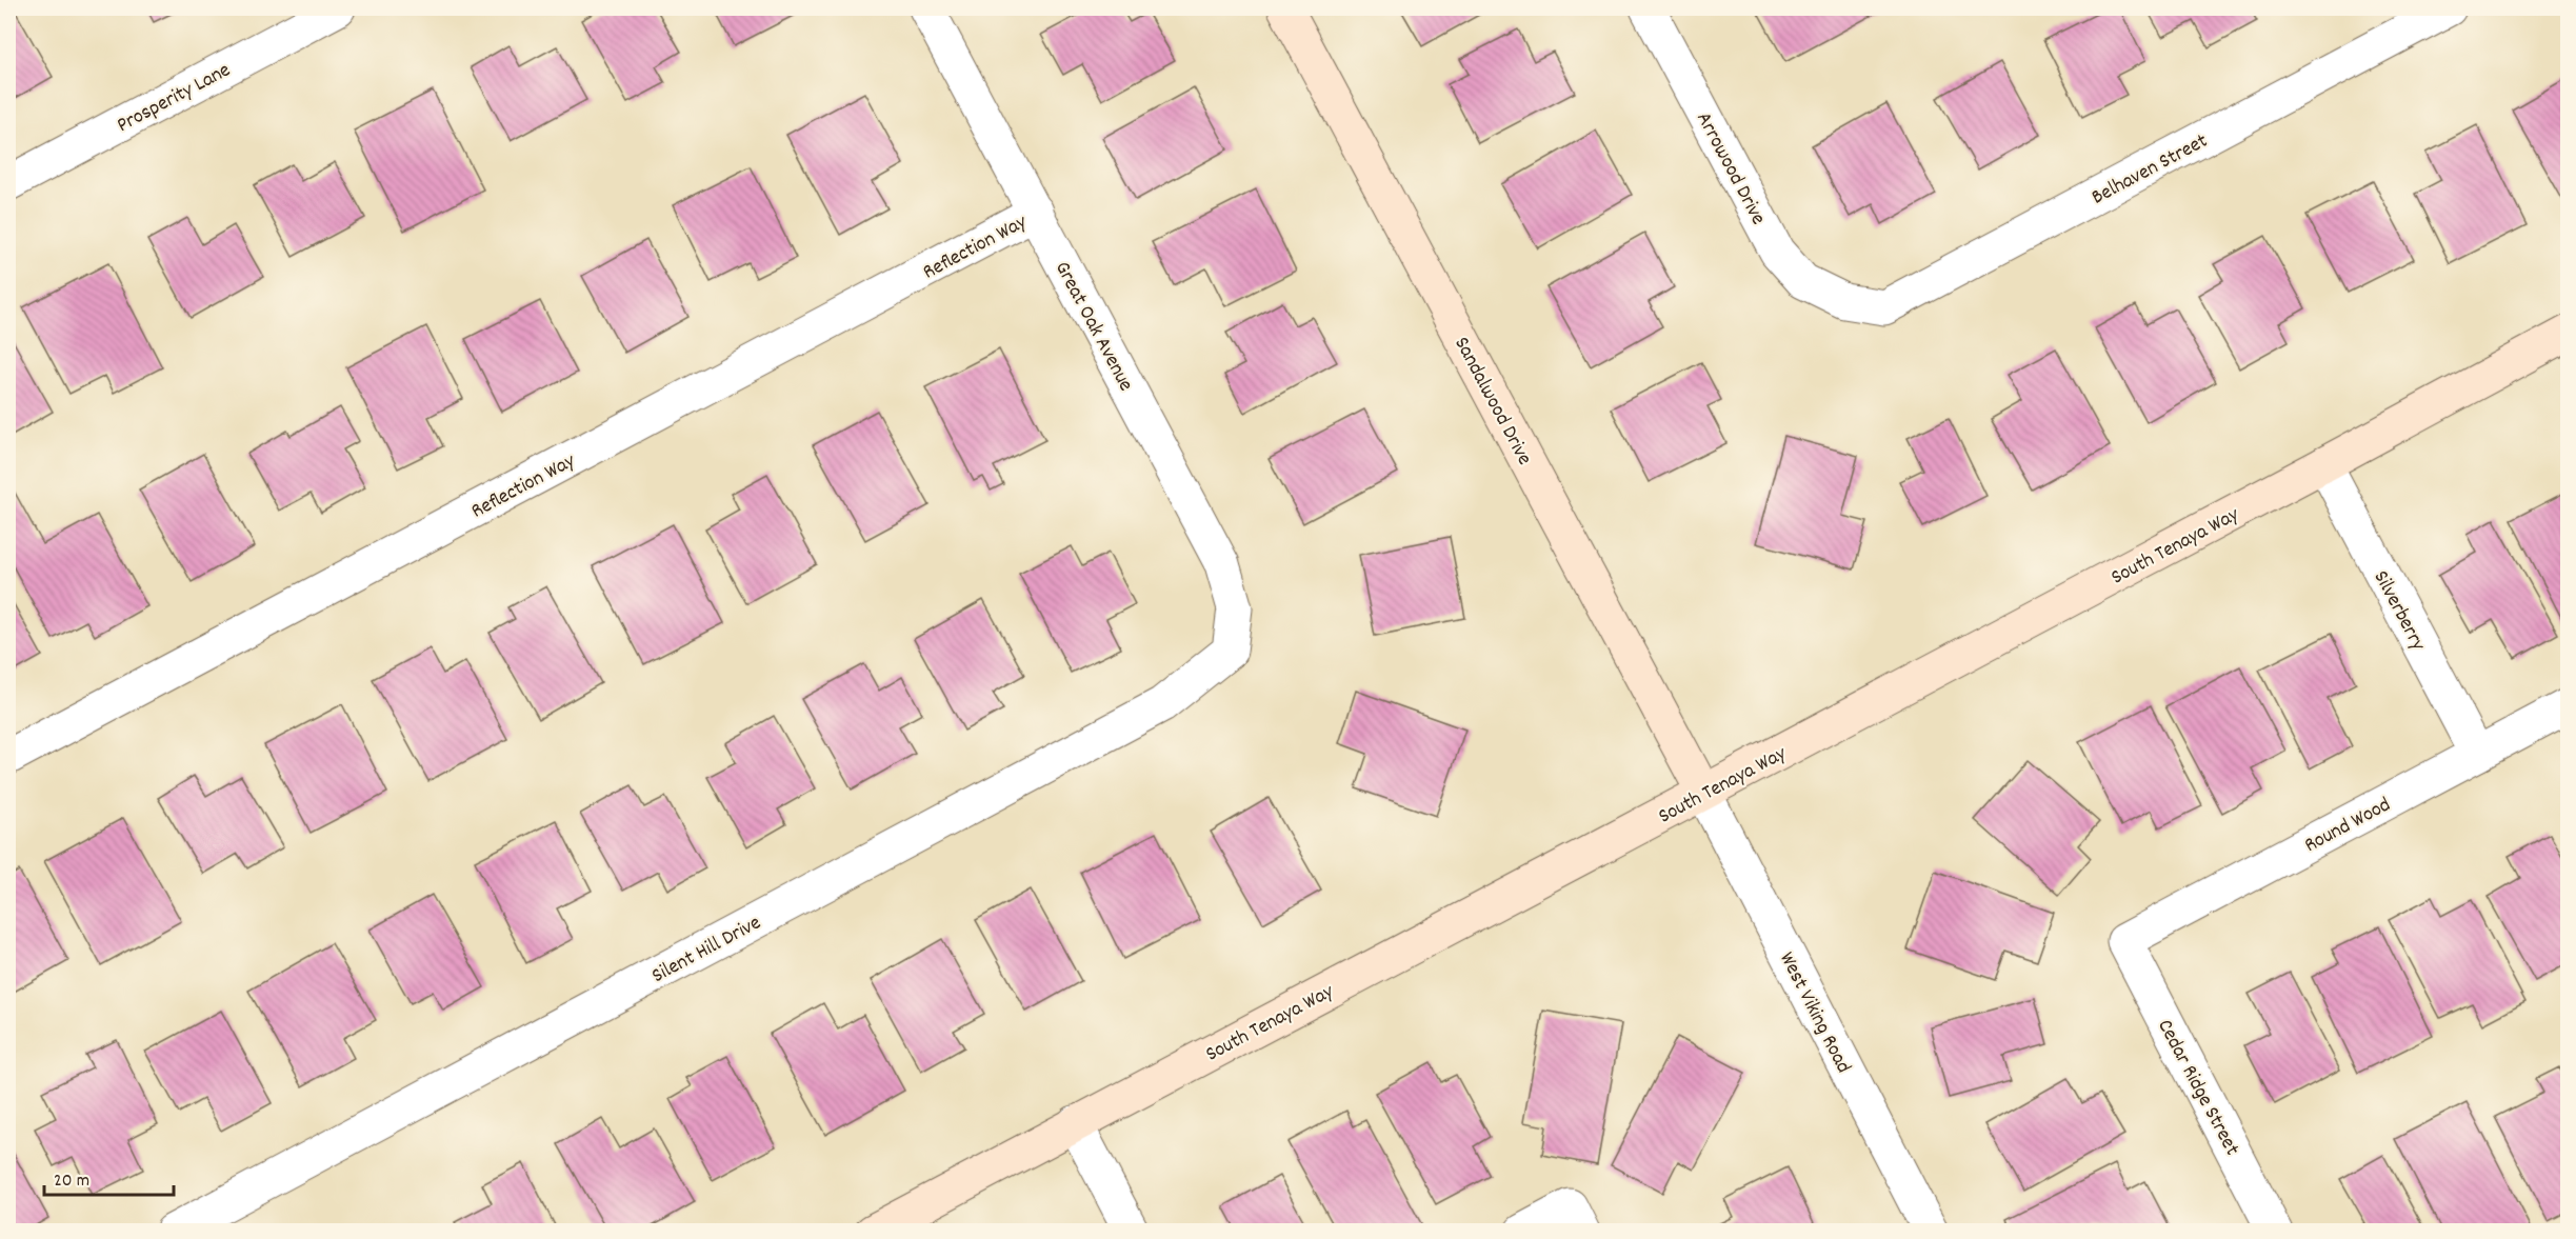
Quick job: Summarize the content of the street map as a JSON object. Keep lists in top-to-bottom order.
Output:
{
  "streets": {
    "street": [
      "Prosperity Lane",
      "Arrowood Drive",
      "Belhaven Street",
      "Reflection Way",
      "Great Oak Avenue",
      "Sandalwood Drive",
      "South Tenaya Way",
      "Silverberry",
      "Round Wood",
      "Silent Hill Drive",
      "West Viking Road",
      "Cedar Ridge Street"
    ]
  },
  "crossings": [
    ["Arrowood Drive", "Belhaven Street"],
    ["Reflection Way", "Great Oak Avenue"],
    ["Great Oak Avenue", "Silent Hill Drive"],
    ["Sandalwood Drive", "South Tenaya Way"],
    ["Sandalwood Drive", "West Viking Road"],
    ["South Tenaya Way", "Silverberry"],
    ["South Tenaya Way", "West Viking Road"],
    ["Silverberry", "Round Wood"],
    ["Round Wood", "Cedar Ridge Street"]
  ],
  "scale_bar": "20 m"
}
